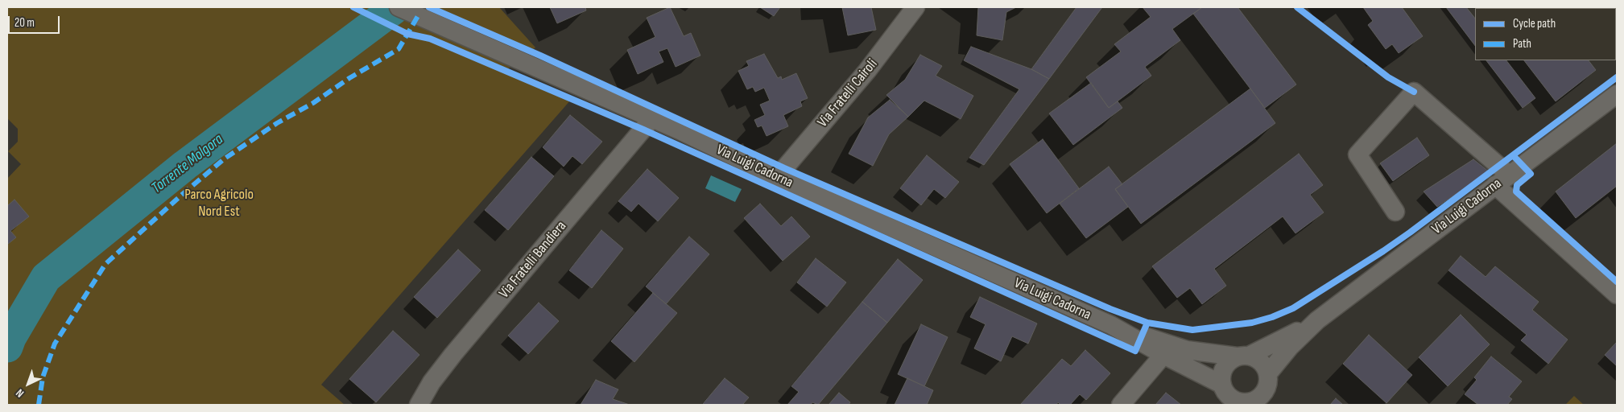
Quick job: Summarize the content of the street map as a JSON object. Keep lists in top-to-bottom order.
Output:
{
  "streets": {
    "street": ["Via Fratelli Cairoli", "Via Luigi Cadorna", "Via Fratelli Bandiera"]
  },
  "crossings": [
    ["Via Fratelli Cairoli", "Via Luigi Cadorna"],
    ["Via Luigi Cadorna", "Via Fratelli Bandiera"]
  ],
  "water": ["Torrente Molgora"],
  "parks": ["Parco Agricolo Nord Est"],
  "legend": ["Cycle path", "Path"],
  "scale_bar": "20 m",
  "north": "bottom left"
}
